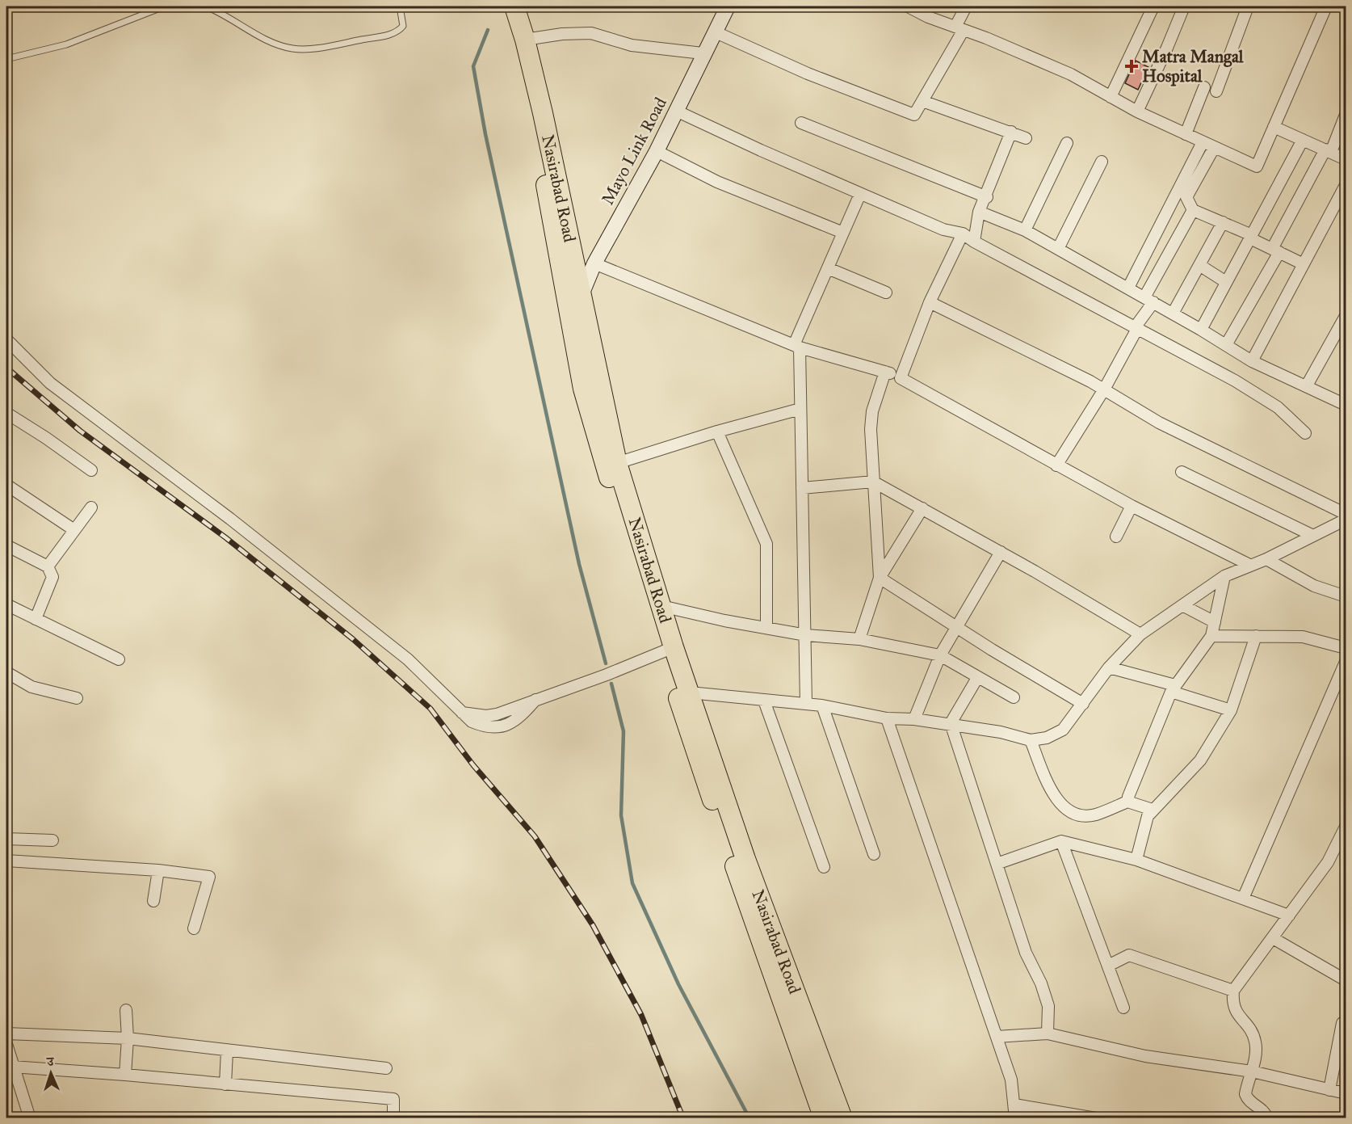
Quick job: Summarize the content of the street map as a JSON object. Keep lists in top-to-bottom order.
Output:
{
  "streets": {
    "highway": ["Nasirabad Road"],
    "street": ["Mayo Link Road"]
  },
  "crossings": [
    ["Mayo Link Road", "Nasirabad Road"]
  ],
  "places": {
    "health": ["Matra Mangal Hospital"]
  },
  "north": "top"
}
